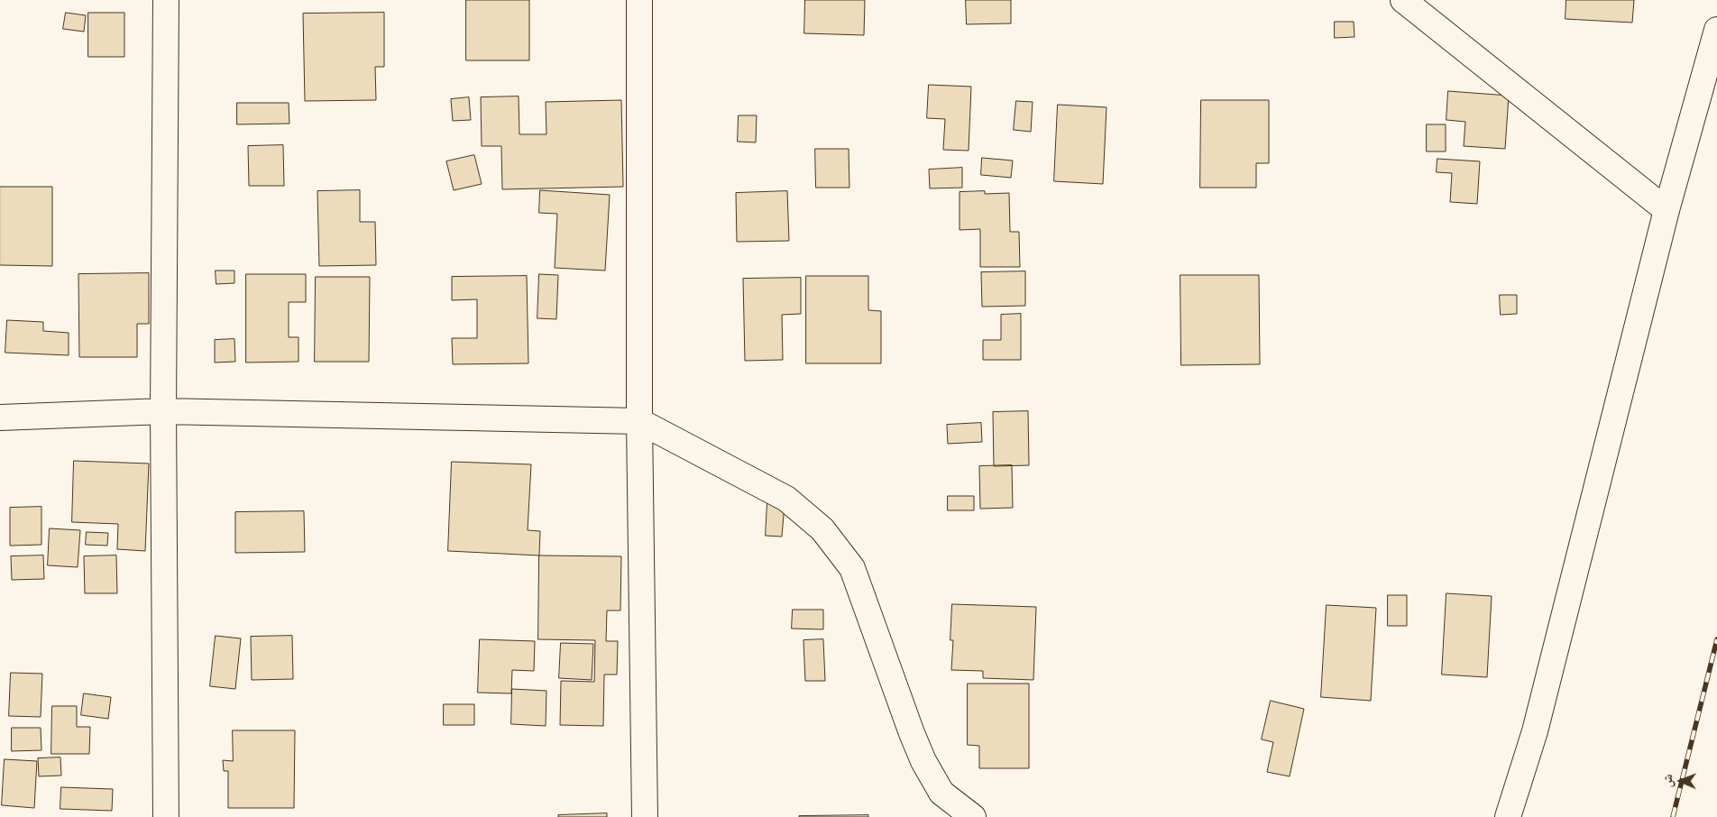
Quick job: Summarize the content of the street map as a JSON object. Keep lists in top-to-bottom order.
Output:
{
  "north": "left"
}
